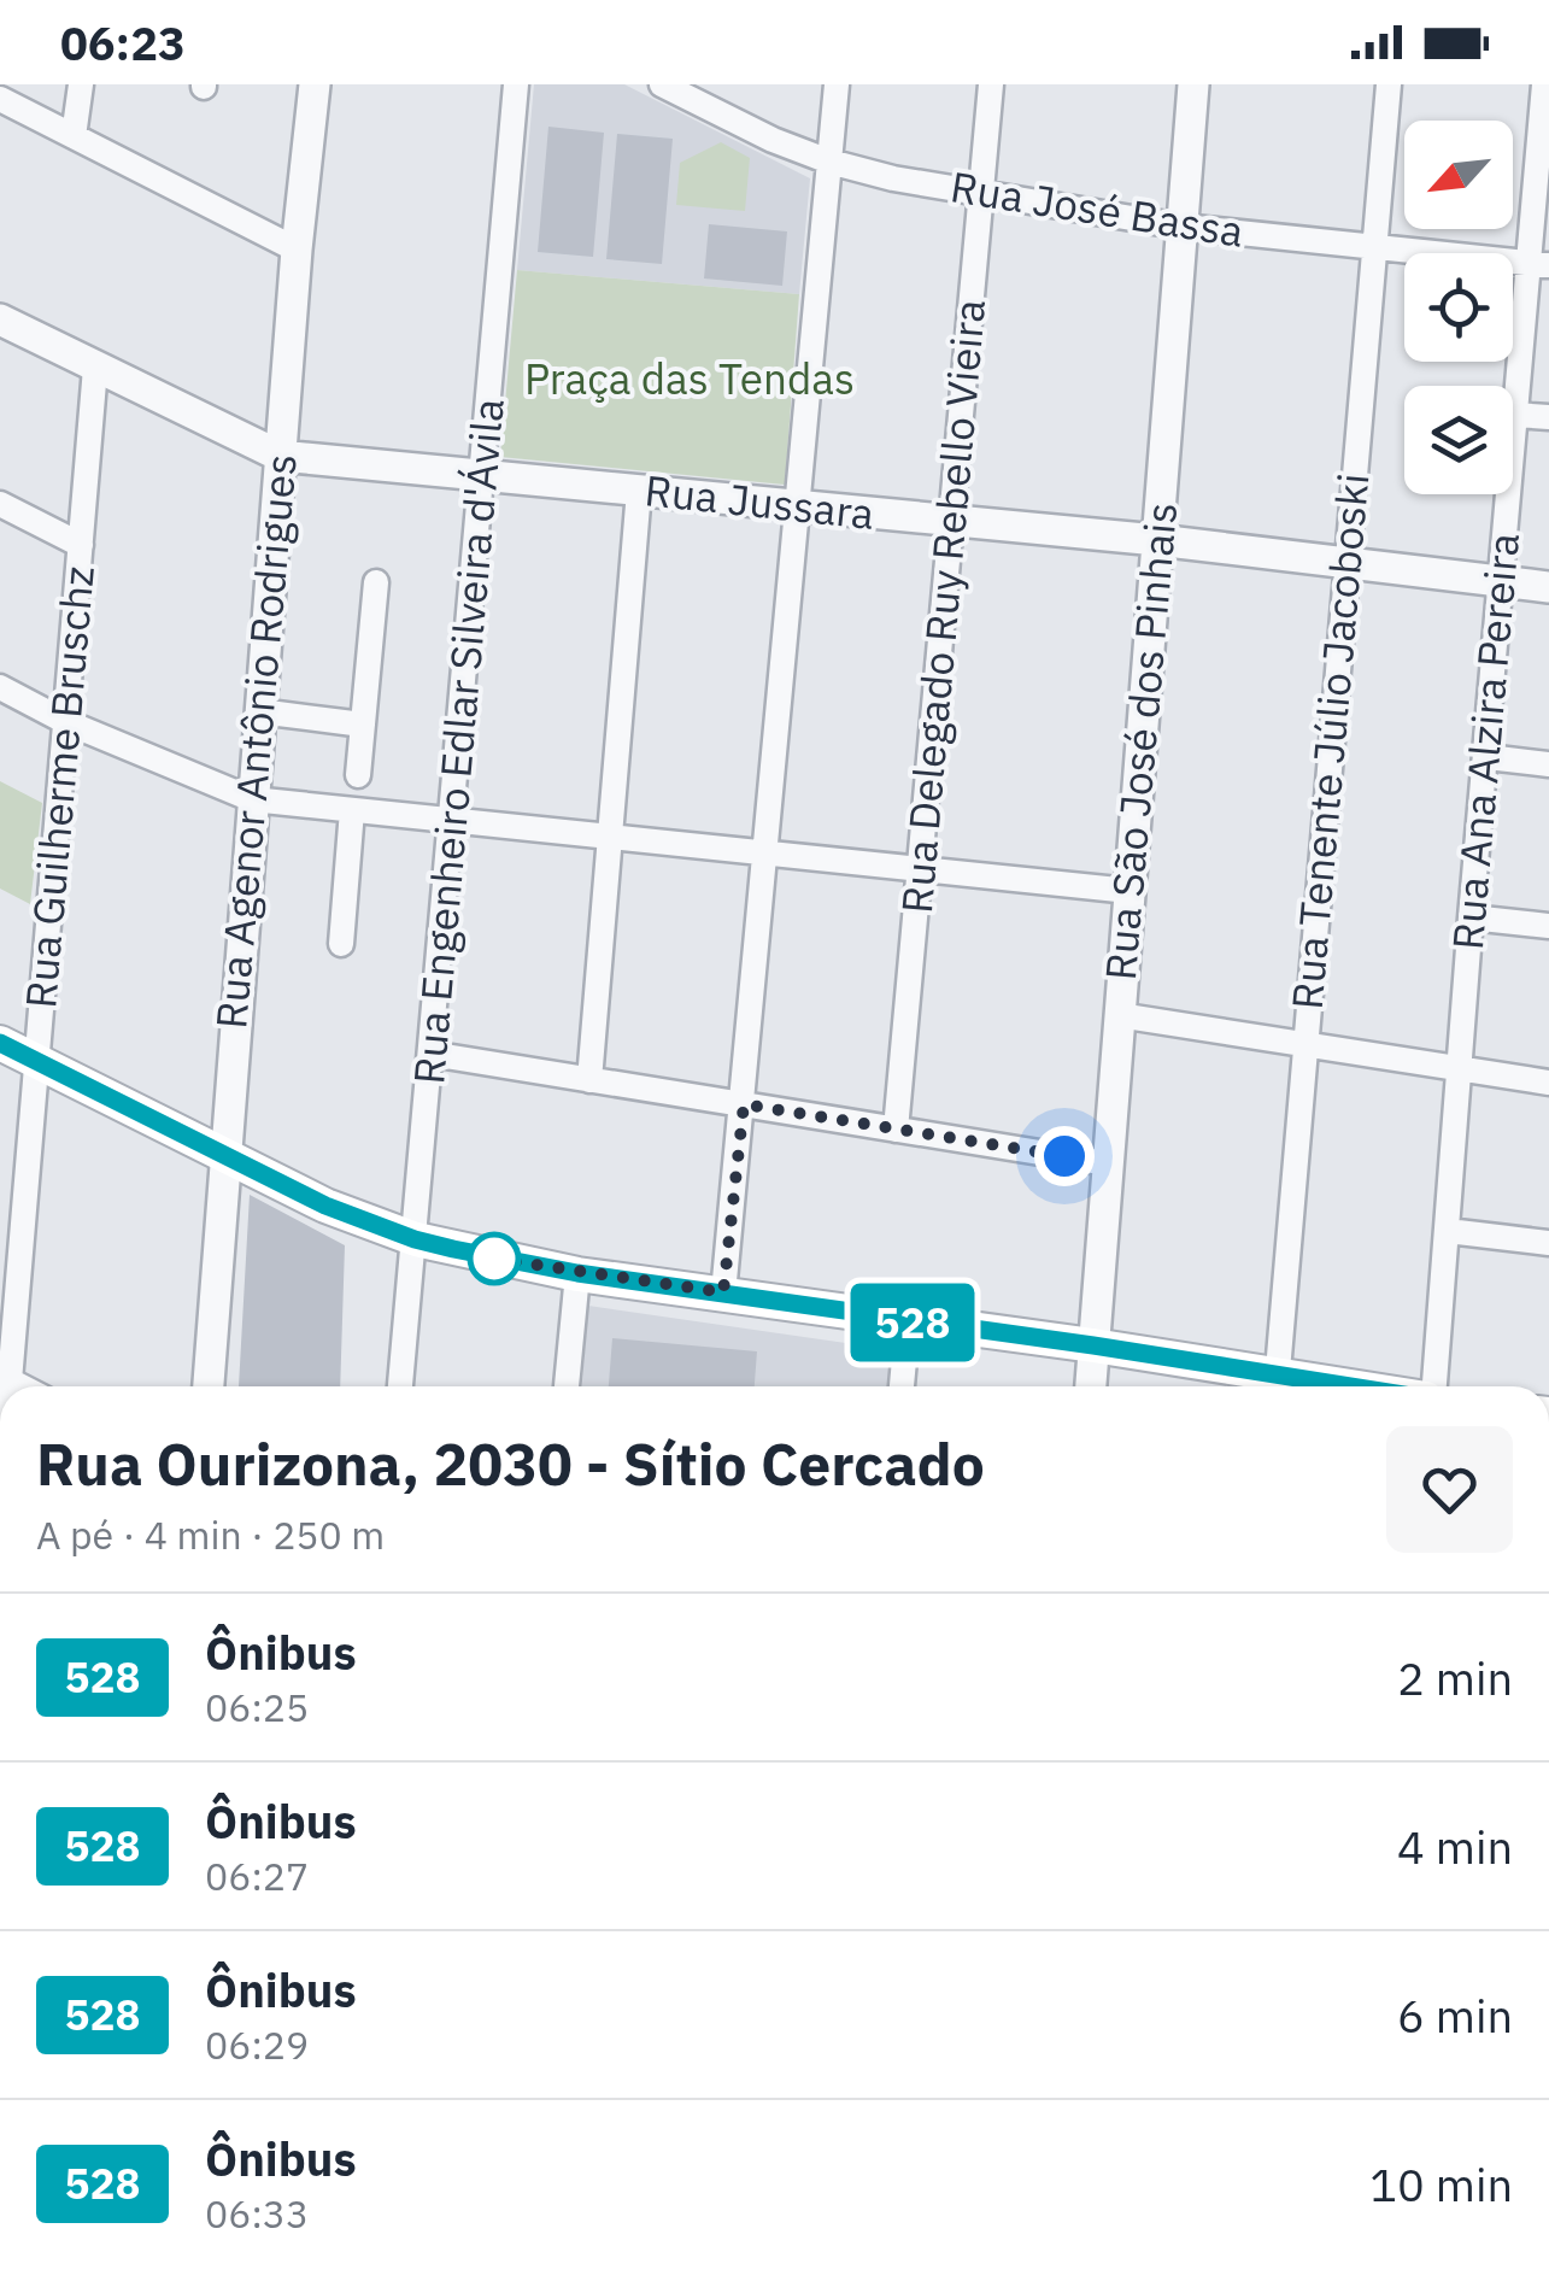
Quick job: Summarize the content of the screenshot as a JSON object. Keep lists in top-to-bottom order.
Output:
{
  "streets": {
    "street": [
      "Rua José Bassa",
      "Rua Jussara",
      "Rua Delegado Ruy Rebello Vieira",
      "Rua Agenor Antônio Rodrigues",
      "Rua Engenheiro Edlar Silveira d'Ávila",
      "Rua São José dos Pinhais",
      "Rua Tenente Júlio Jacoboski",
      "Rua Ana Alzira Pereira",
      "Rua Guilherme Bruschz"
    ]
  },
  "crossings": [
    ["Rua José Bassa", "Rua Delegado Ruy Rebello Vieira"],
    ["Rua José Bassa", "Rua São José dos Pinhais"],
    ["Rua José Bassa", "Rua Tenente Júlio Jacoboski"],
    ["Rua José Bassa", "Rua Ana Alzira Pereira"],
    ["Rua Jussara", "Rua Delegado Ruy Rebello Vieira"],
    ["Rua Jussara", "Rua Agenor Antônio Rodrigues"],
    ["Rua Jussara", "Rua Engenheiro Edlar Silveira d'Ávila"],
    ["Rua Jussara", "Rua São José dos Pinhais"],
    ["Rua Jussara", "Rua Tenente Júlio Jacoboski"],
    ["Rua Jussara", "Rua Ana Alzira Pereira"],
    ["Rua Jussara", "Rua Guilherme Bruschz"]
  ],
  "parks": ["Praça das Tendas"],
  "lines": ["bus line 528"],
  "north": "bottom left",
  "page": {
    "status": "06:23",
    "on_map": "528",
    "heading": ["Rua Ourizona, 2030 - Sítio Cercado", "A pé · 4 min · 250 m"],
    "list": [
      {
        "mark": "528",
        "name": "Ônibus",
        "note": "06:25",
        "value": "2 min"
      },
      {
        "mark": "528",
        "name": "Ônibus",
        "note": "06:27",
        "value": "4 min"
      },
      {
        "mark": "528",
        "name": "Ônibus",
        "note": "06:29",
        "value": "6 min"
      },
      {
        "mark": "528",
        "name": "Ônibus",
        "note": "06:33",
        "value": "10 min"
      }
    ]
  }
}
